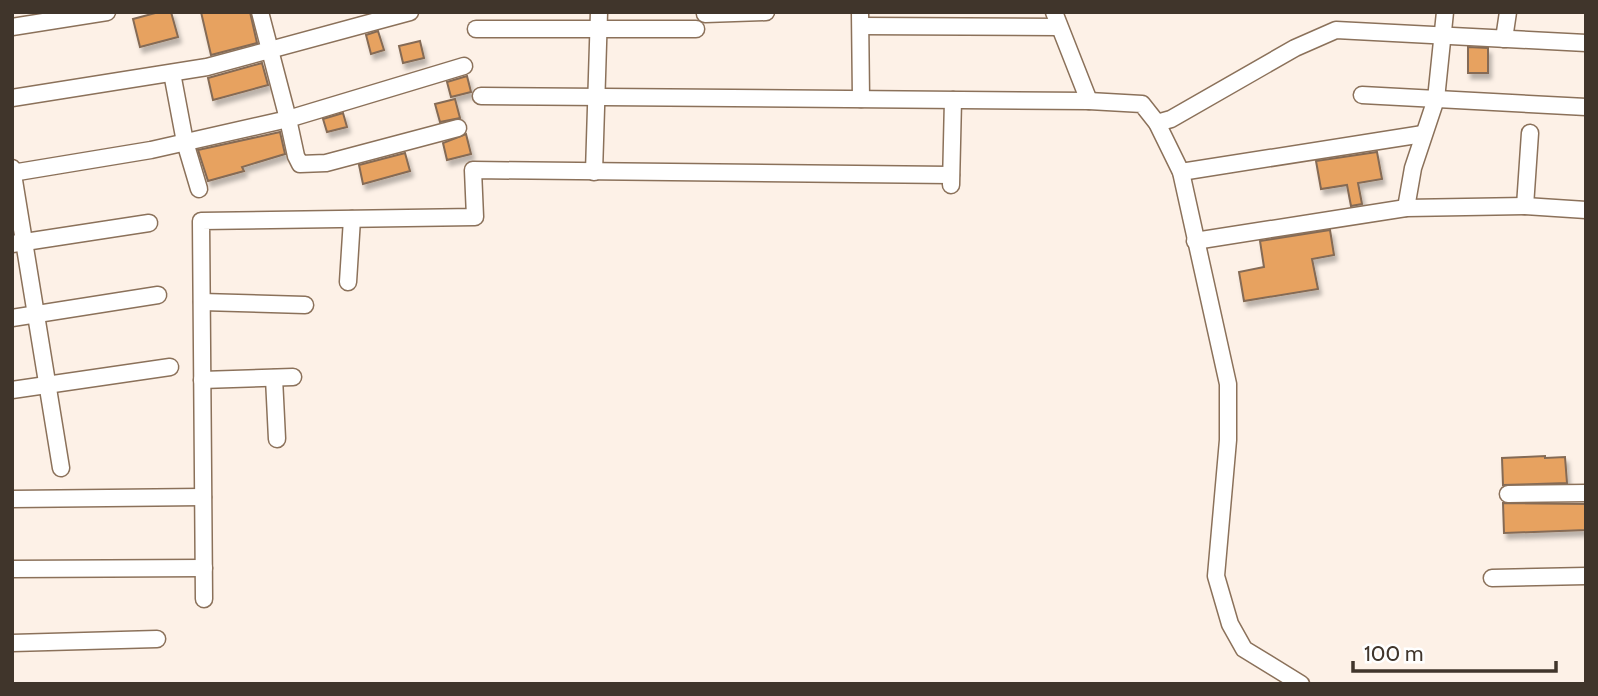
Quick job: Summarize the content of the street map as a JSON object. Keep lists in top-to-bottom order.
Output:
{
  "scale_bar": "100 m"
}
